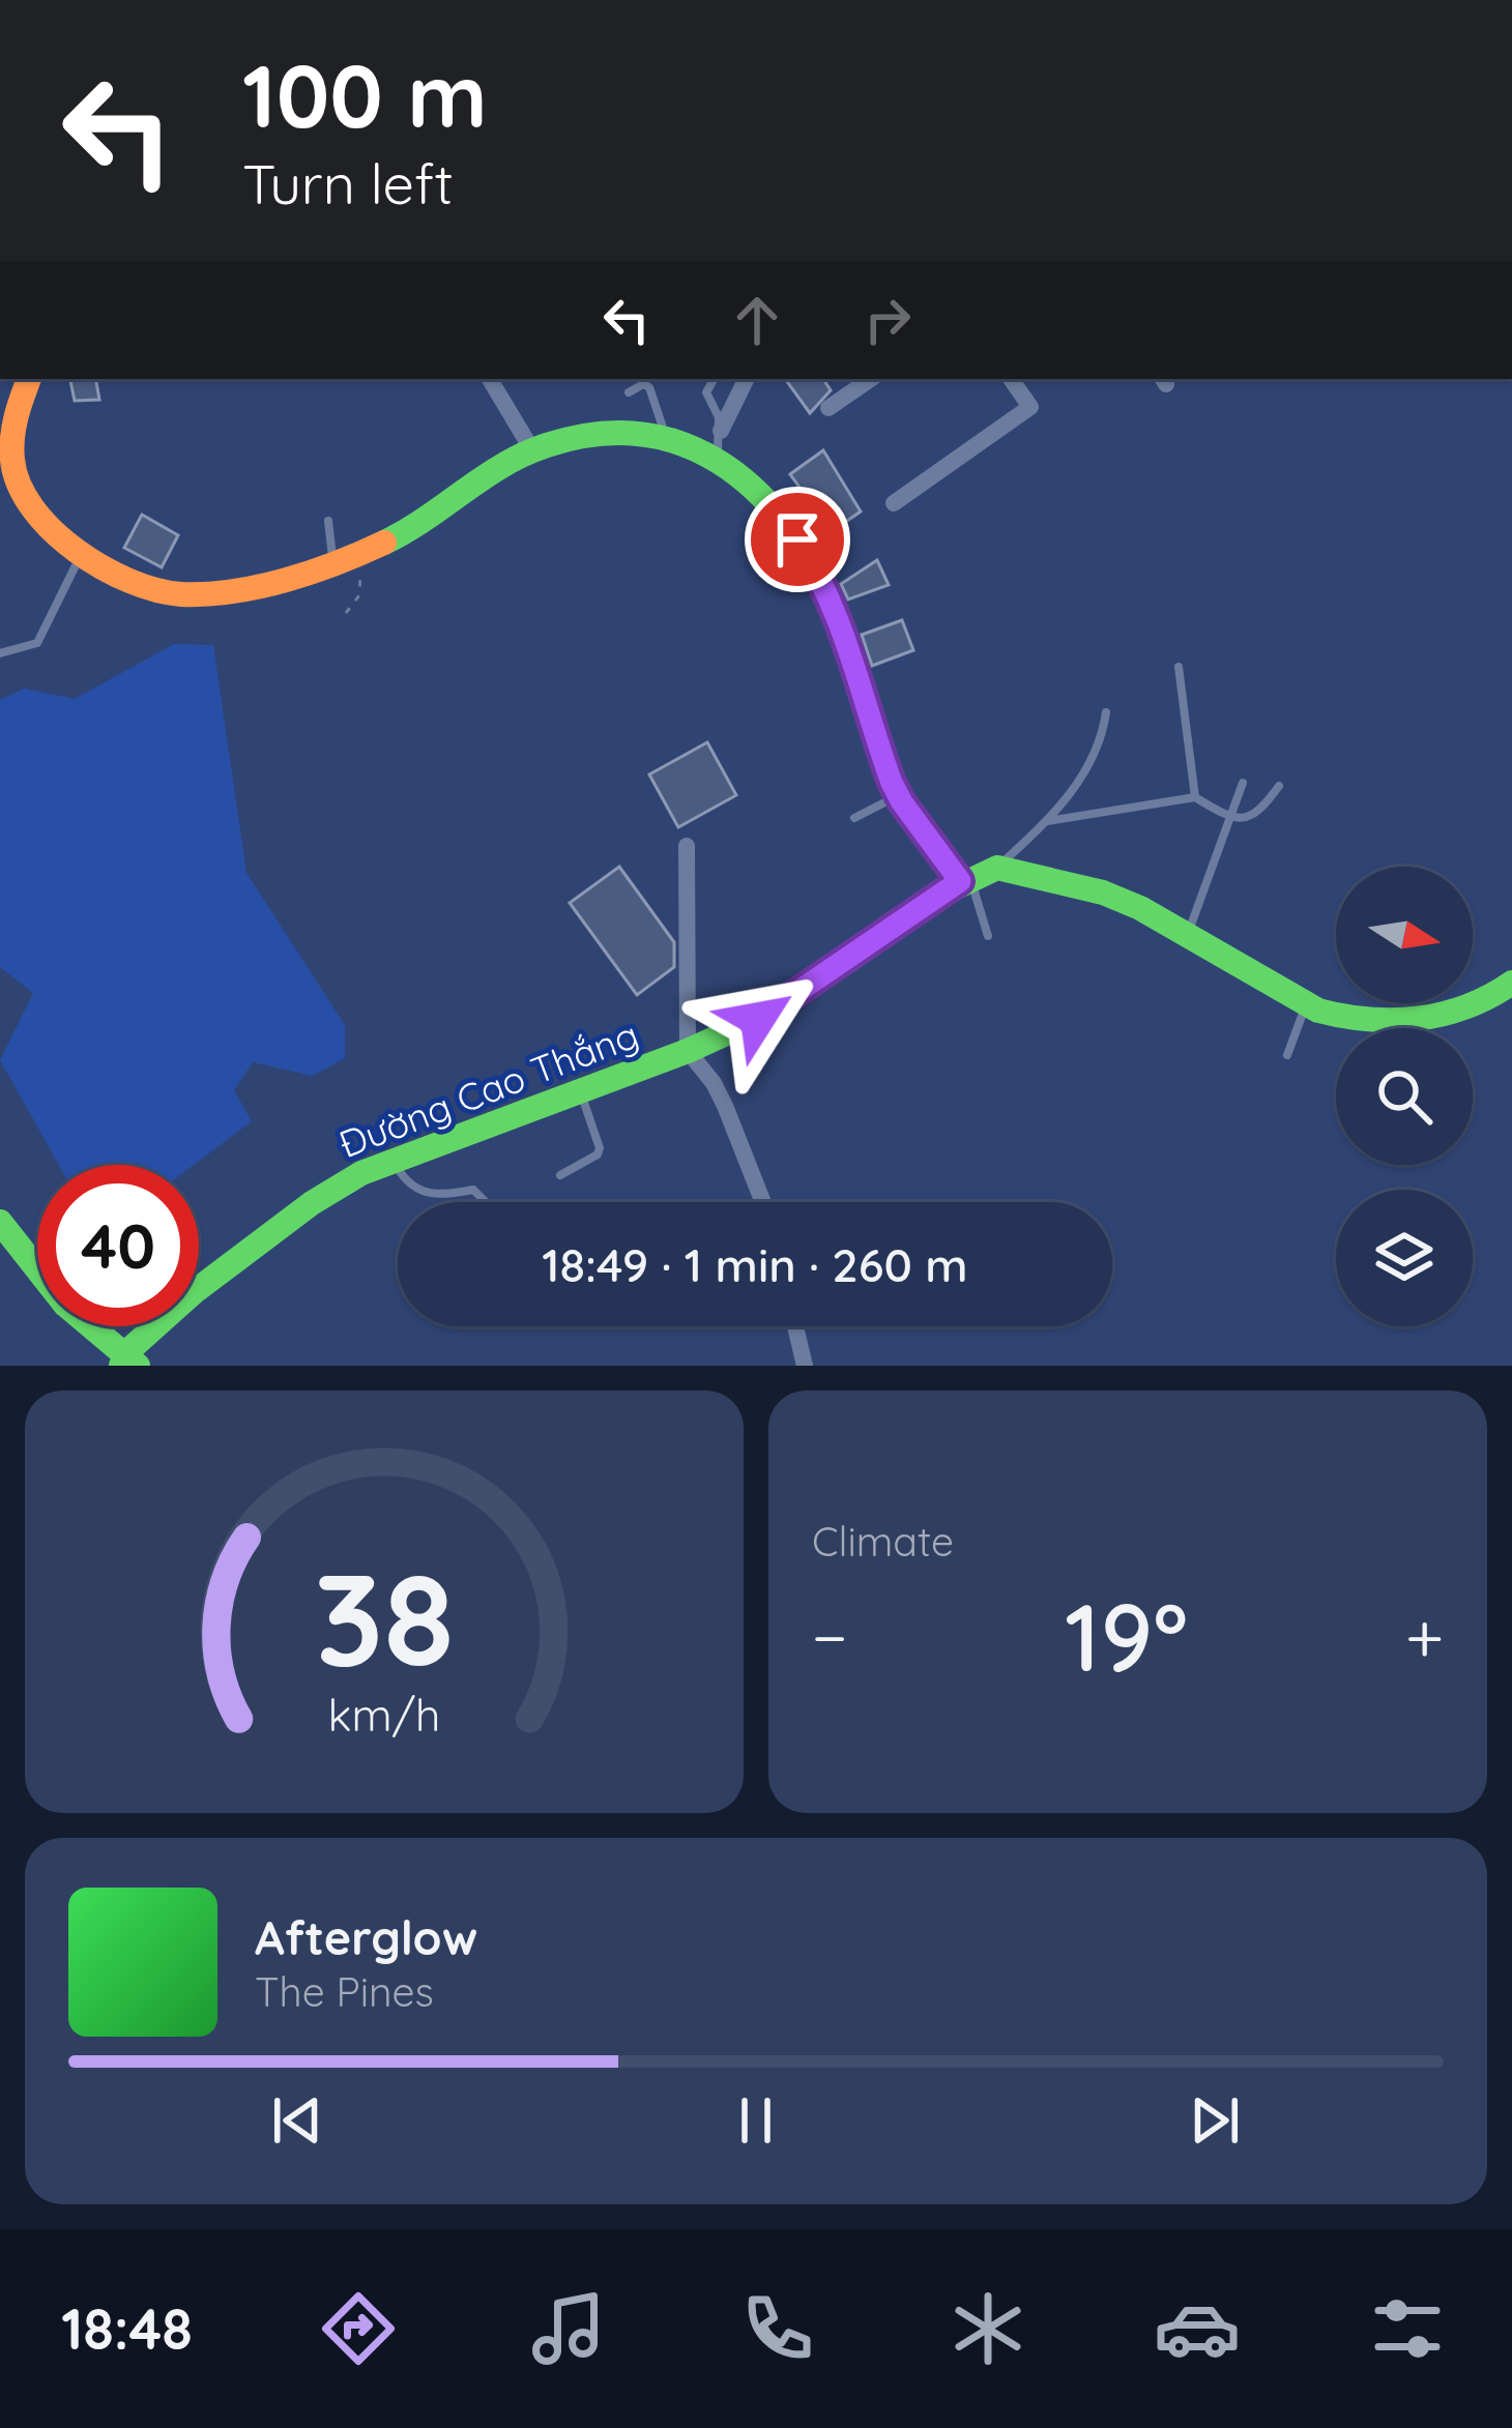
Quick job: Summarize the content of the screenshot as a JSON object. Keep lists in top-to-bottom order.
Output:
{
  "streets": {
    "street": ["Đường Cao Thắng"]
  },
  "north": "right",
  "page": {
    "turn": ["100 m", "Turn left"],
    "limit": "40",
    "trip": "18:49 · 1 min · 260 m",
    "tile": "Climate",
    "heat": ["−", "19°", "+"],
    "song": ["Afterglow", "The Pines"],
    "tabs": "18:48",
    "gauge": ["38", "km/h"]
  }
}
